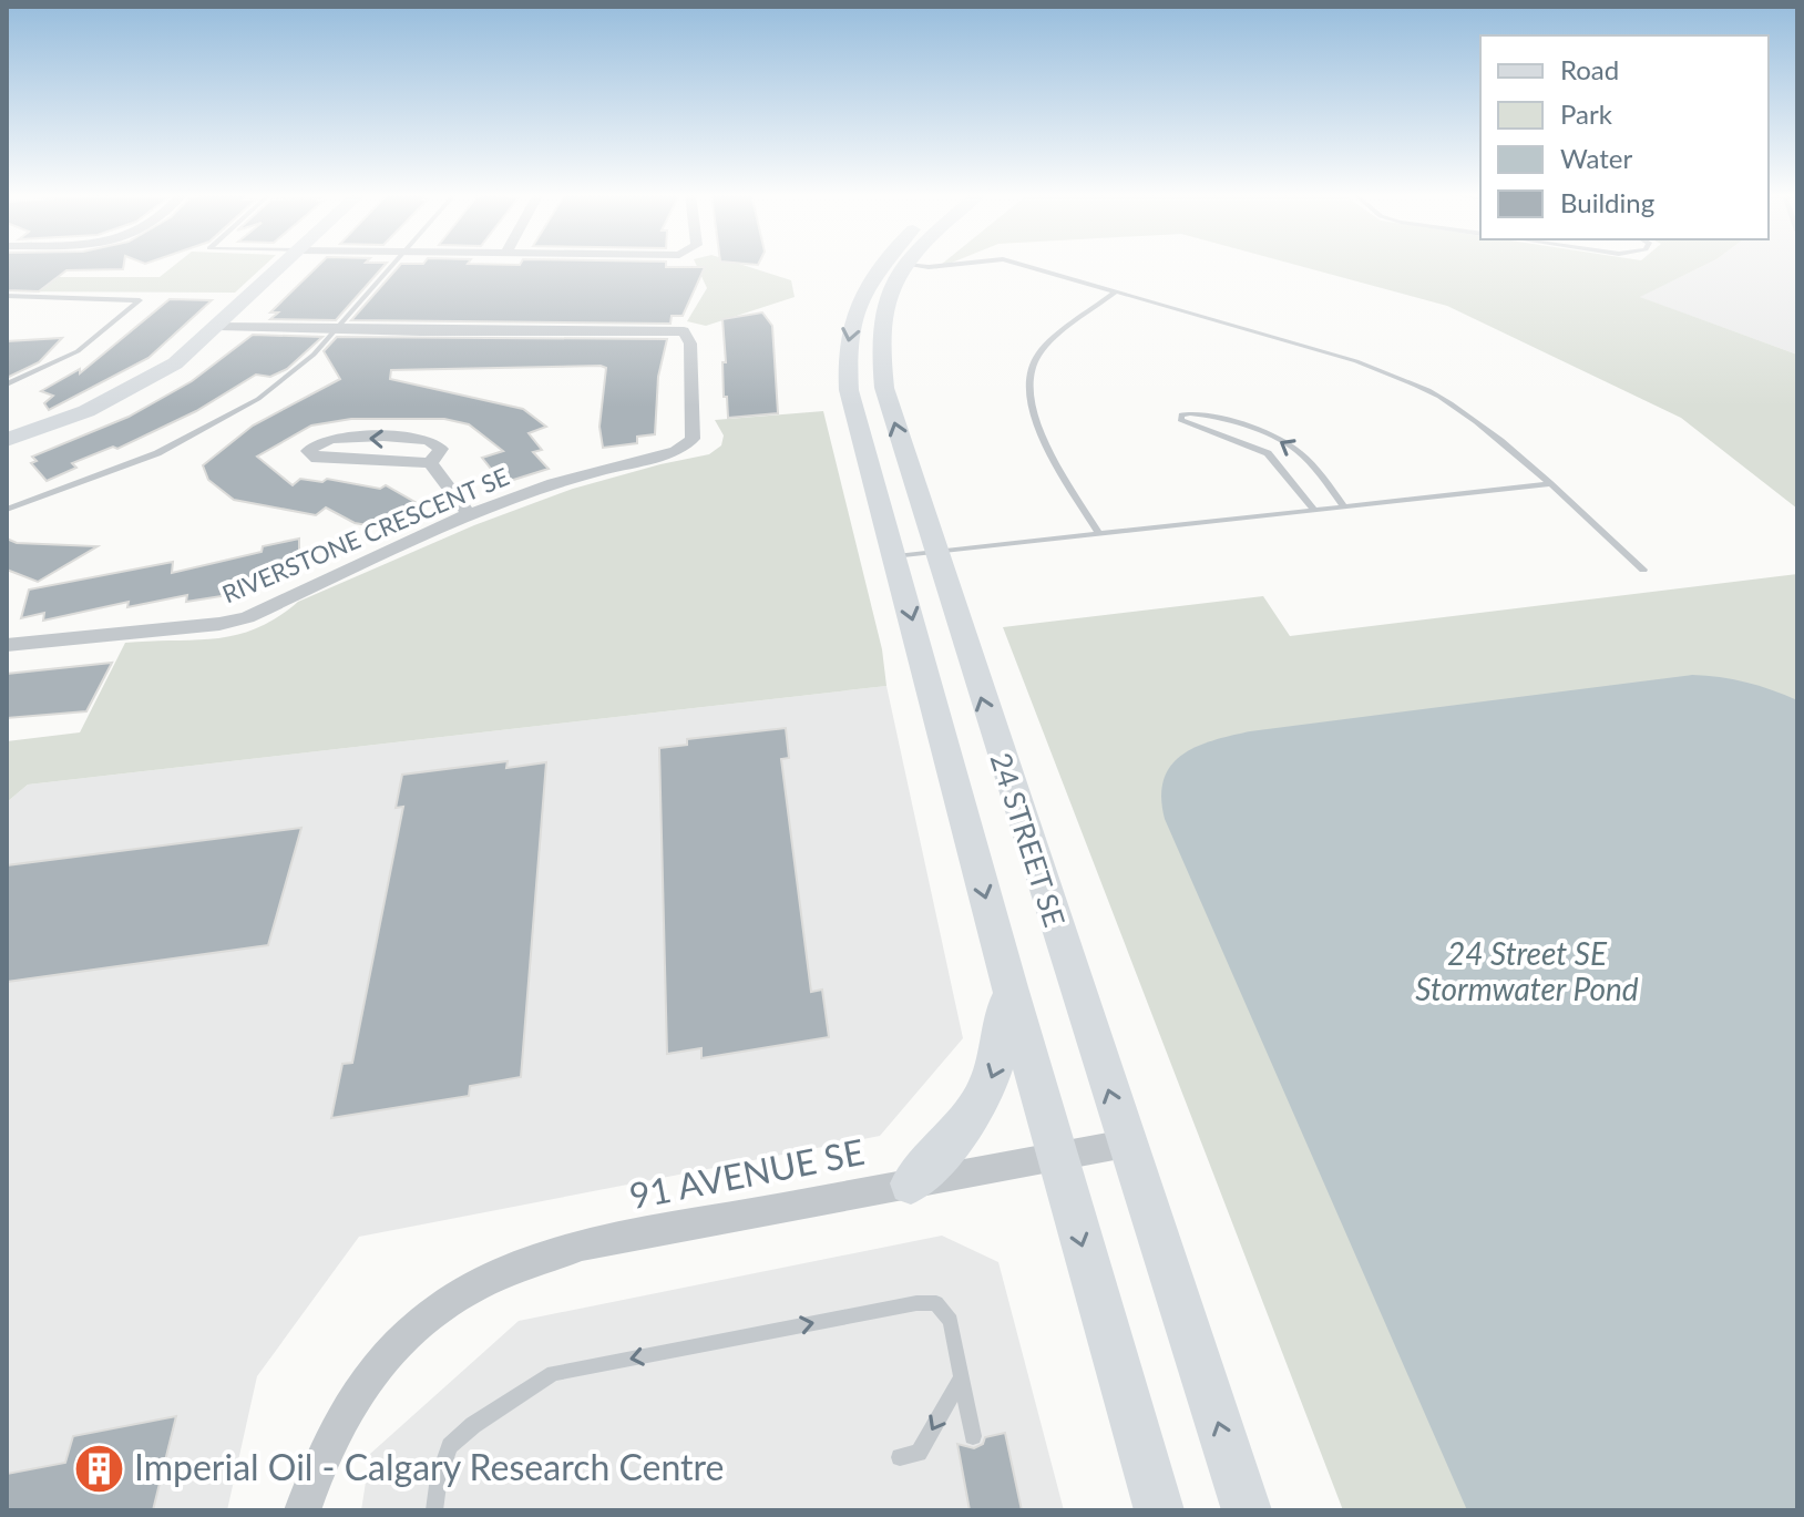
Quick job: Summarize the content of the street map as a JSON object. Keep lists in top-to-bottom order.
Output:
{
  "streets": {
    "main road": ["24 STREET SE"],
    "street": ["RIVERSTONE CRESCENT SE", "91 AVENUE SE"]
  },
  "crossings": [
    ["24 STREET SE", "91 AVENUE SE"]
  ],
  "water": ["24 Street SE Stormwater Pond"],
  "places": {
    "building": ["Imperial Oil - Calgary Research Centre"]
  },
  "legend": [
    "Road",
    "Park",
    "Water",
    "Building"
  ]
}
